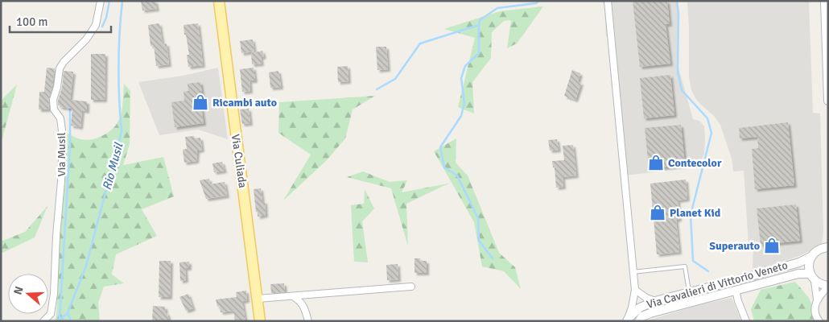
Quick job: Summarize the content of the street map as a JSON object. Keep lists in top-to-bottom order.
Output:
{
  "streets": {
    "main road": ["Via Culiada"],
    "street": ["Via Musil", "Via Cavalieri di Vittorio Veneto"]
  },
  "water": ["Rio Musil"],
  "places": {
    "shop": [
      "Ricambi auto",
      "Contecolor",
      "Planet Kid",
      "Superauto"
    ]
  },
  "scale_bar": "100 m",
  "north": "left"
}
